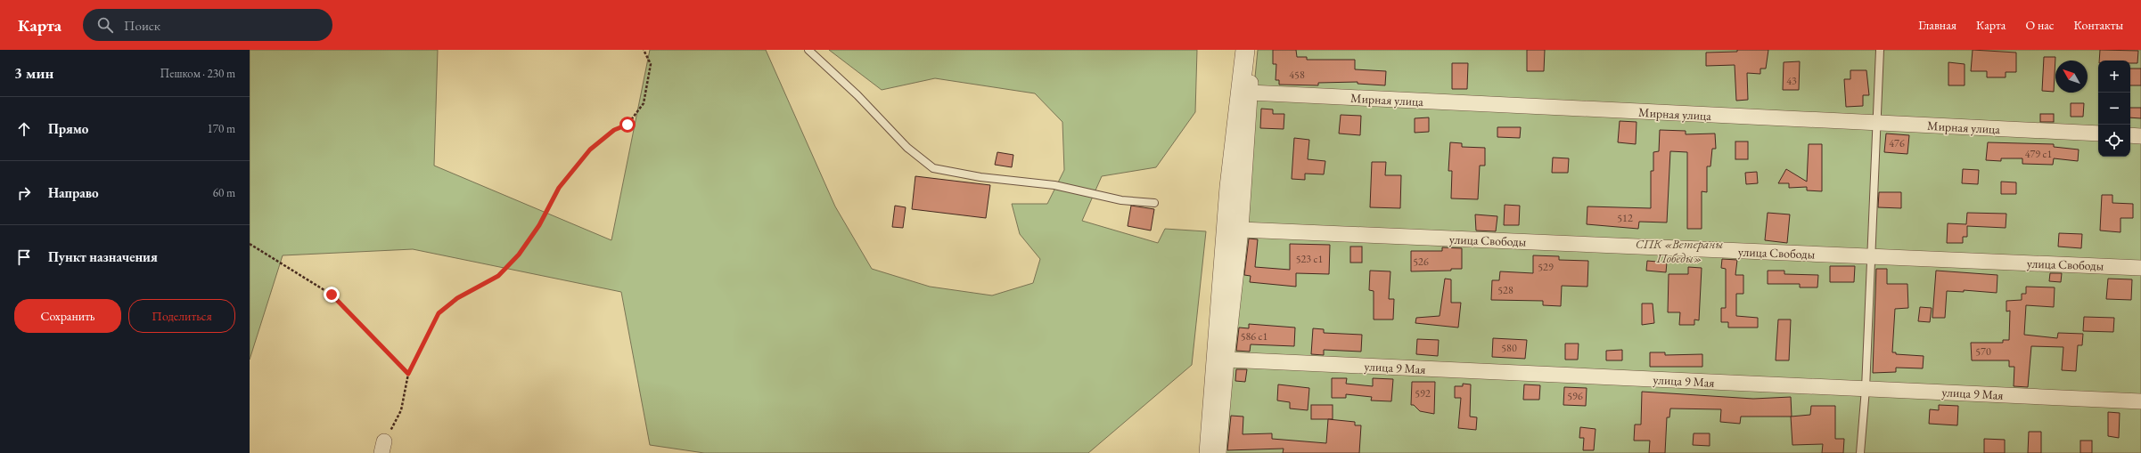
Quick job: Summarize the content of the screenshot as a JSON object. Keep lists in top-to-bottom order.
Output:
{
  "streets": {
    "street": ["Мирная улица", "улица Свободы", "улица 9 Мая"]
  },
  "parks": ["СПК «Ветераны Победы»"],
  "house_numbers": [
    "458",
    "43",
    "476",
    "479 с1",
    "512",
    "523 с1",
    "526",
    "529",
    "528",
    "586 с1",
    "580",
    "570",
    "592",
    "596"
  ],
  "north": "top left",
  "page": {
    "header": "Карта",
    "search": "Поиск",
    "nav": [
      "Главная",
      "Карта",
      "О нас",
      "Контакты"
    ],
    "heading": ["3 мин", "Пешком · 230 m"],
    "map_buttons": ["+", "−"],
    "list": [
      ["Прямо", "170 m"],
      ["Направо", "60 m"],
      "Пункт назначения"
    ],
    "buttons": ["Сохранить", "Поделиться"]
  }
}
